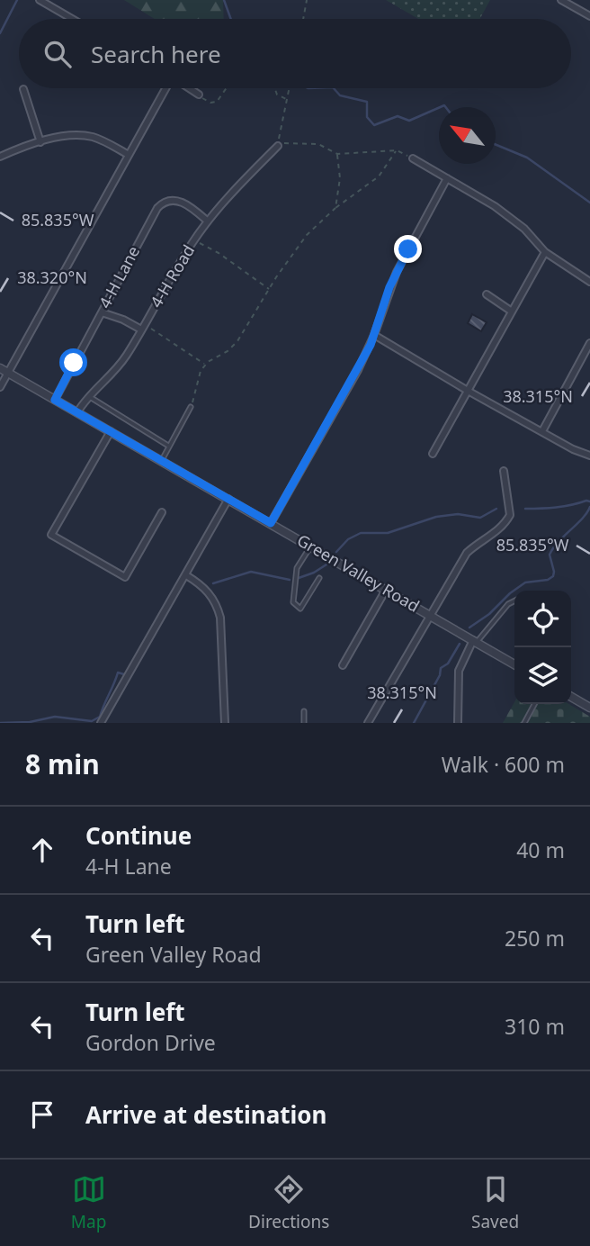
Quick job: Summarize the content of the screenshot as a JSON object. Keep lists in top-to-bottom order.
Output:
{
  "streets": {
    "street": ["4-H Road", "4-H Lane", "Green Valley Road"]
  },
  "crossings": [
    ["4-H Road", "4-H Lane"],
    ["4-H Road", "Green Valley Road"],
    ["4-H Lane", "Green Valley Road"]
  ],
  "north": "top left",
  "page": {
    "search": "Search here",
    "heading": ["8 min", "Walk · 600 m"],
    "list": [
      ["Continue", "4-H Lane", "40 m"],
      ["Turn left", "Green Valley Road", "250 m"],
      ["Turn left", "Gordon Drive", "310 m"],
      "Arrive at destination"
    ],
    "nav": ["Map", "Directions", "Saved"]
  },
  "coordinates": ["85.835°W", "38.320°N", "38.315°N"]
}
